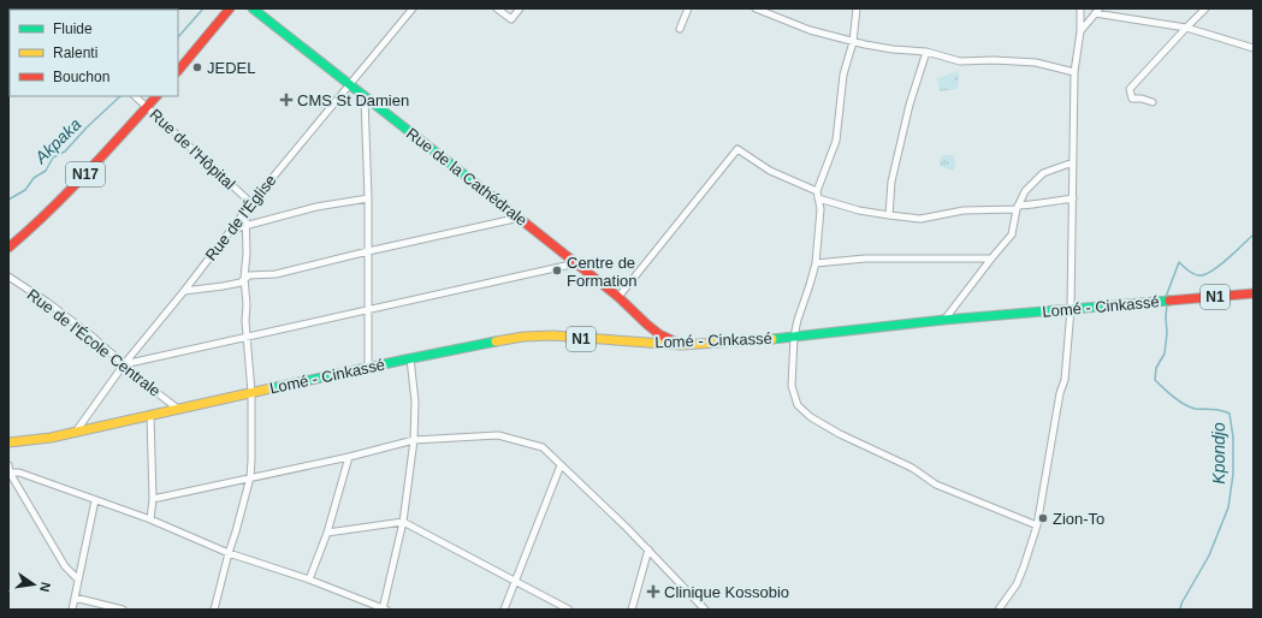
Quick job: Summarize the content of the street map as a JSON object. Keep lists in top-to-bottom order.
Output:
{
  "streets": {
    "main road": [
      "N17",
      "Rue de la Cathédrale",
      "N1",
      "Lomé - Cinkassé"
    ],
    "street": ["Rue de l'Hôpital", "Rue de l'Église", "Rue de l'École Centrale"]
  },
  "crossings": [
    ["Rue de l'Hôpital", "N17"],
    ["Rue de l'Hôpital", "Rue de l'Église"],
    ["Rue de la Cathédrale", "Rue de l'Église"],
    ["Rue de la Cathédrale", "Lomé - Cinkassé"],
    ["Rue de l'Église", "Lomé - Cinkassé"],
    ["Rue de l'Église", "Rue de l'École Centrale"],
    ["Lomé - Cinkassé", "Rue de l'École Centrale"]
  ],
  "water": ["Akpaka", "Kpondjo"],
  "places": {
    "other": ["JEDEL", "Centre de Formation", "Zion-To"],
    "health": ["CMS St Damien", "Clinique Kossobio"]
  },
  "legend": ["Fluide", "Ralenti", "Bouchon"],
  "north": "right"
}
